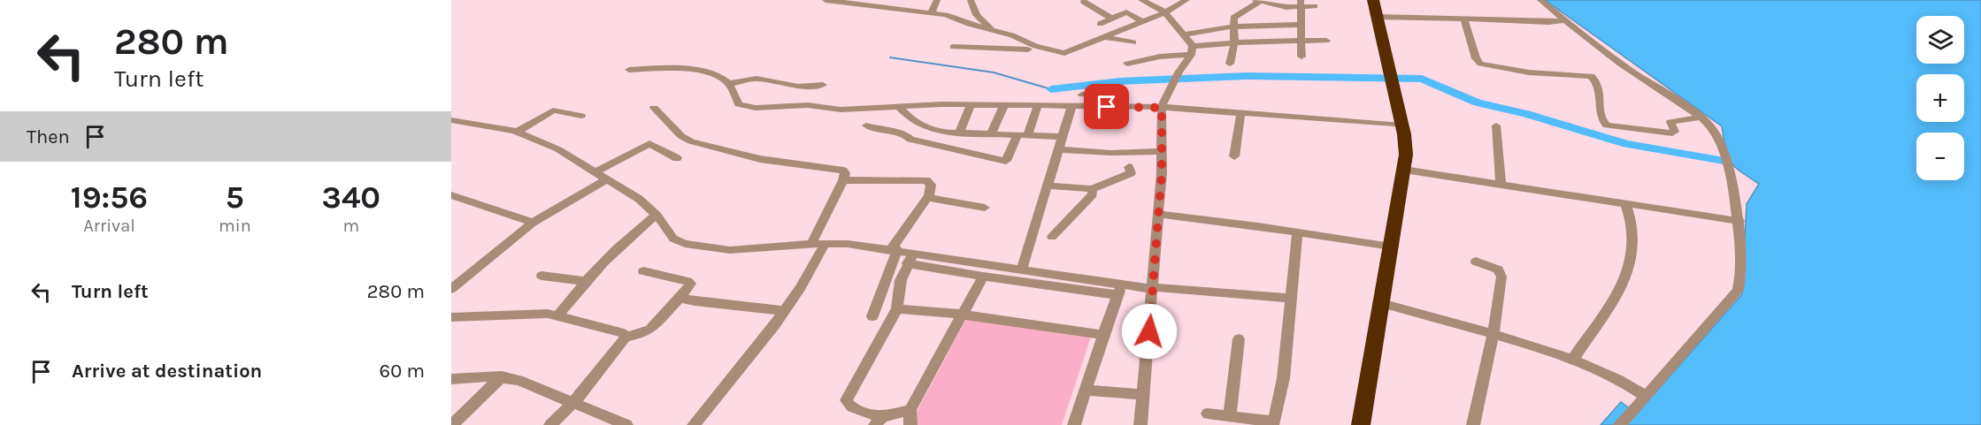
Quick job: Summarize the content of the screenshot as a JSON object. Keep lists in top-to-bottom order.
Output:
{
  "page": {
    "turn": ["280 m", "Turn left"],
    "map_buttons": ["+", "−"],
    "then": "Then",
    "eta": [
      "19:56",
      "Arrival",
      "5",
      "min",
      "340",
      "m"
    ],
    "list": [
      {
        "name": "Turn left",
        "value": "280 m"
      },
      {
        "name": "Arrive at destination",
        "value": "60 m"
      }
    ]
  }
}
